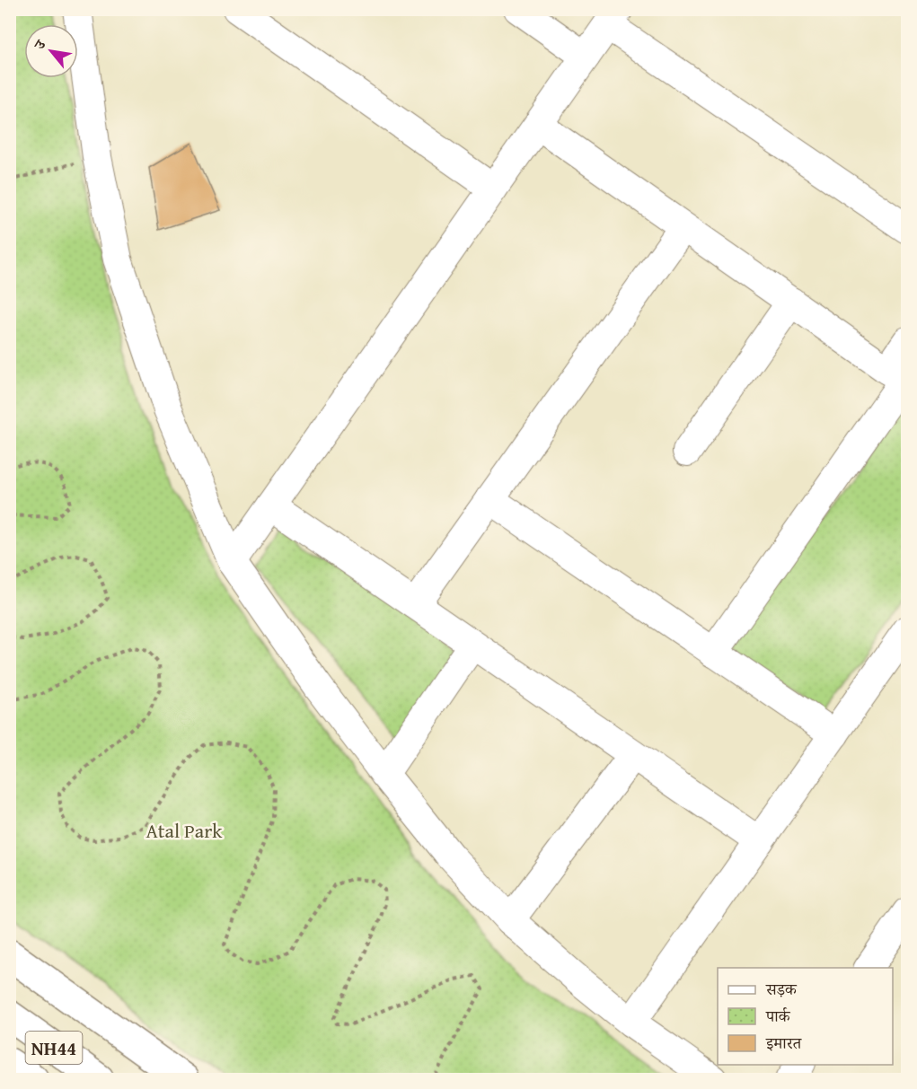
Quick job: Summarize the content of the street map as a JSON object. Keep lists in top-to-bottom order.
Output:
{
  "streets": {
    "main road": ["NH44"]
  },
  "parks": ["Atal Park"],
  "legend": ["सड़क", "पार्क", "इमारत"],
  "north": "top left"
}
